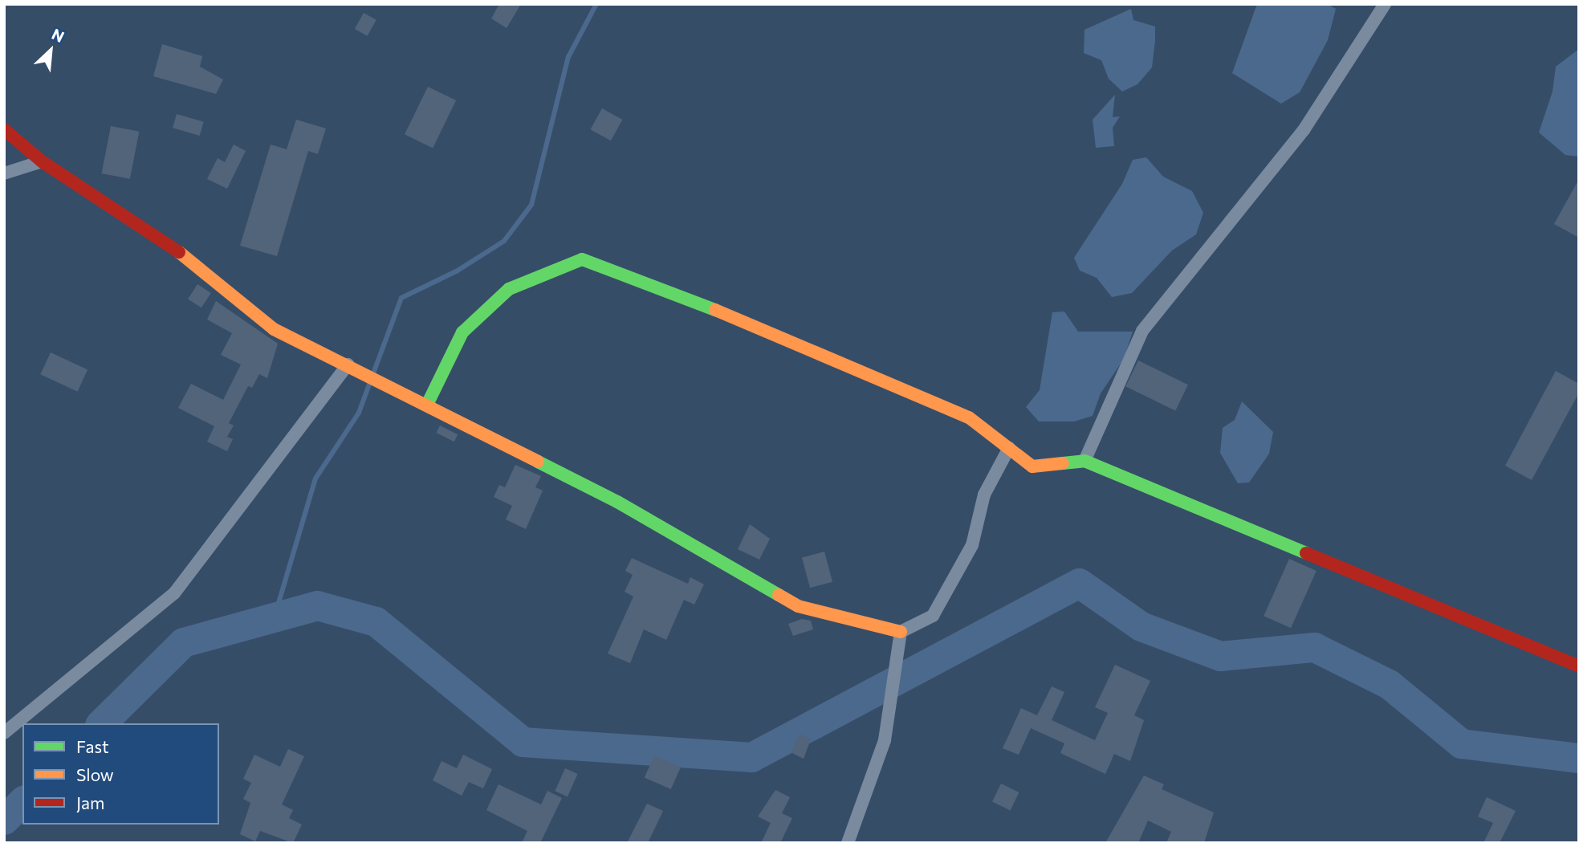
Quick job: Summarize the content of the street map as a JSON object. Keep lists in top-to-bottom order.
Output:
{
  "legend": ["Fast", "Slow", "Jam"],
  "north": "top right"
}
